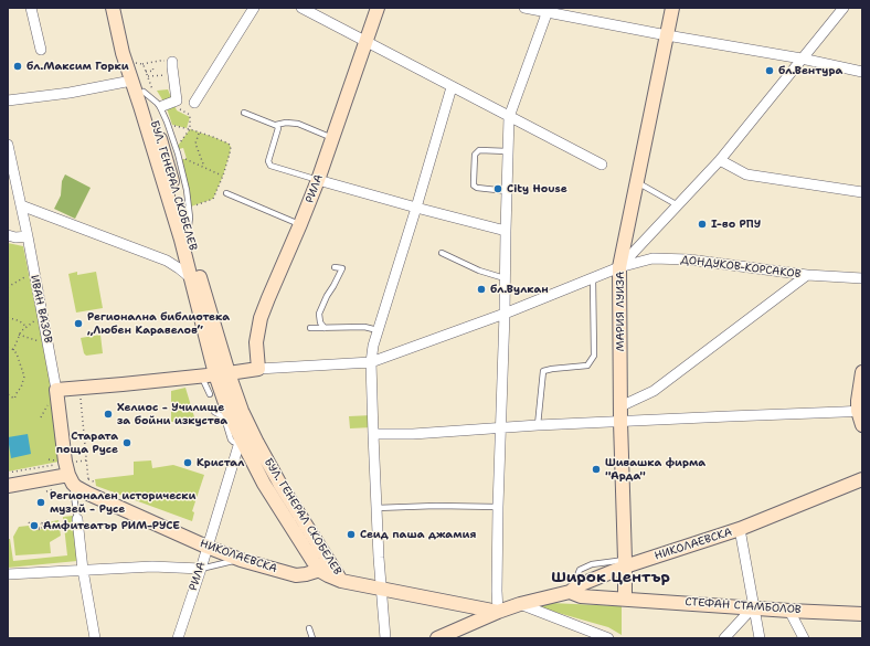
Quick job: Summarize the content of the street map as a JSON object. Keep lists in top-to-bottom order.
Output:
{
  "streets": {
    "main road": [
      "БУЛ. ГЕНЕРАЛ СКОБЕЛЕВ",
      "РИЛА",
      "ИВАН ВАЗОВ",
      "МАРИЯ ЛУИЗА",
      "НИКОЛАЕВСКА",
      "СТЕФАН СТАМБОЛОВ"
    ],
    "street": ["ДОНДУКОВ-КОРСАКОВ"]
  },
  "crossings": [
    ["БУЛ. ГЕНЕРАЛ СКОБЕЛЕВ", "РИЛА"],
    ["БУЛ. ГЕНЕРАЛ СКОБЕЛЕВ", "НИКОЛАЕВСКА"],
    ["РИЛА", "ДОНДУКОВ-КОРСАКОВ"],
    ["РИЛА", "НИКОЛАЕВСКА"],
    ["ДОНДУКОВ-КОРСАКОВ", "МАРИЯ ЛУИЗА"],
    ["ИВАН ВАЗОВ", "НИКОЛАЕВСКА"],
    ["МАРИЯ ЛУИЗА", "НИКОЛАЕВСКА"],
    ["НИКОЛАЕВСКА", "СТЕФАН СТАМБОЛОВ"]
  ],
  "districts": ["Широк Център"],
  "places": [
    "бл.Максим Горки",
    "бл.Вентура",
    "City House",
    "I-во РПУ",
    "бл.Вулкан",
    "Регионална библиотека „Любен Каравелов“",
    "Хелиос - Училище за бойни изкуства",
    "Старата поща Русе",
    "Кристал",
    "Шивашка фирма ''Арда''",
    "Регионален исторически музей - Русе",
    "Амфитеатър РИМ-РУСЕ",
    "Сеид паша джамия"
  ]
}
